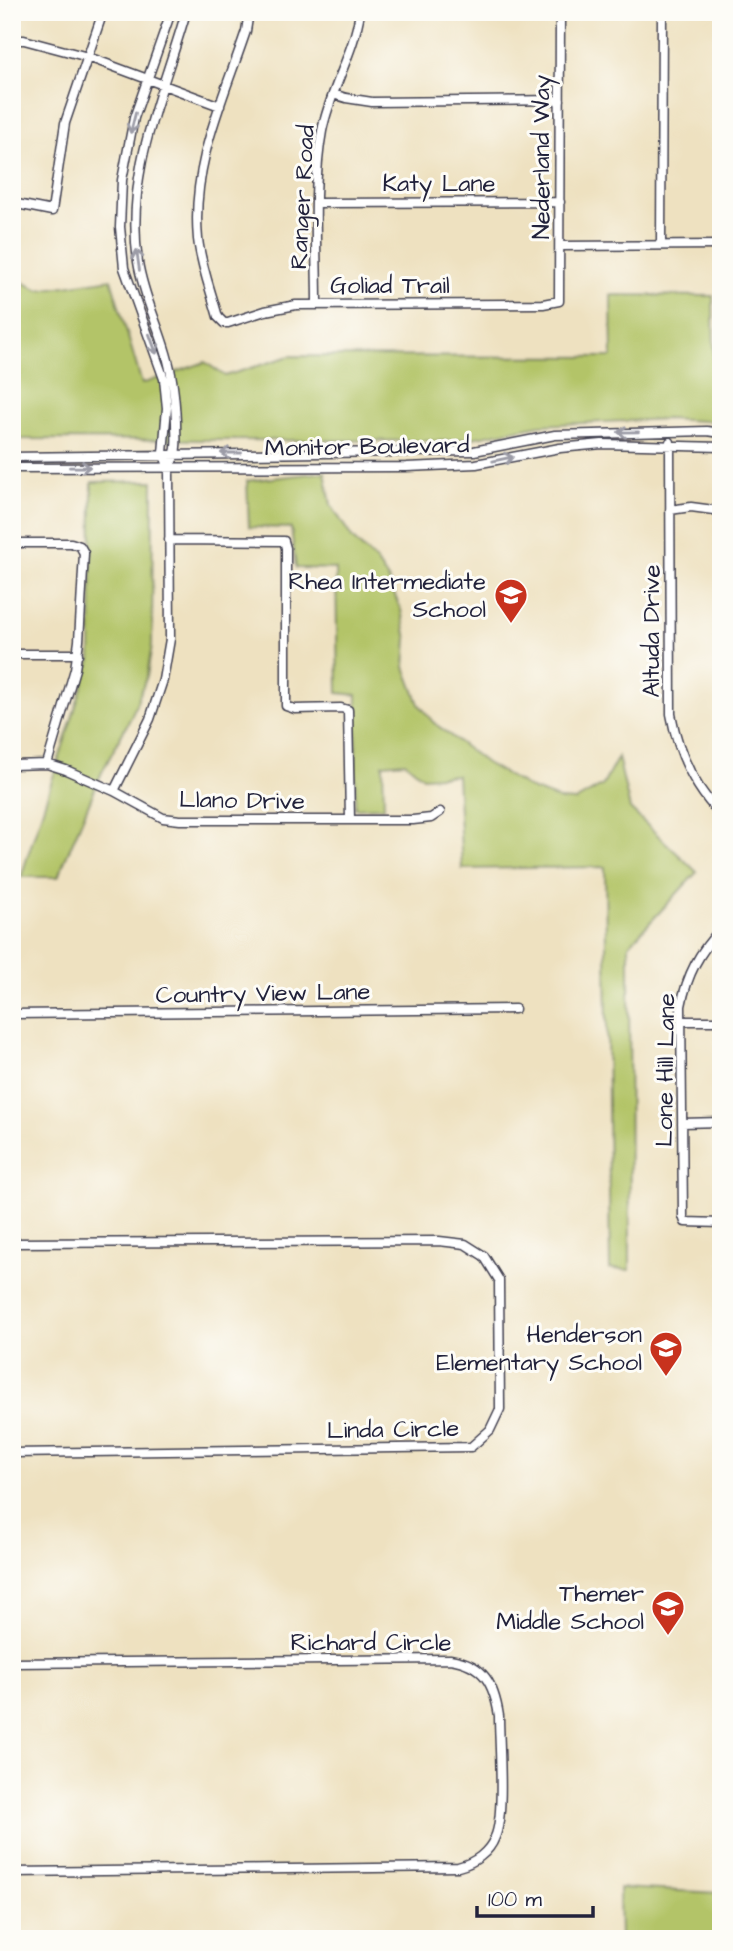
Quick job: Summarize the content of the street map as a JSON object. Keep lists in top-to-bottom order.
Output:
{
  "streets": {
    "street": [
      "Nederland Way",
      "Katy Lane",
      "Ranger Road",
      "Goliad Trail",
      "Monitor Boulevard",
      "Altuda Drive",
      "Llano Drive",
      "Country View Lane",
      "Lone Hill Lane",
      "Linda Circle",
      "Richard Circle"
    ]
  },
  "crossings": [
    ["Nederland Way", "Katy Lane"],
    ["Nederland Way", "Goliad Trail"],
    ["Katy Lane", "Ranger Road"],
    ["Ranger Road", "Goliad Trail"],
    ["Monitor Boulevard", "Altuda Drive"]
  ],
  "places": {
    "school or university": ["Rhea Intermediate School", "Henderson Elementary School", "Themer Middle School"]
  },
  "scale_bar": "100 m"
}
